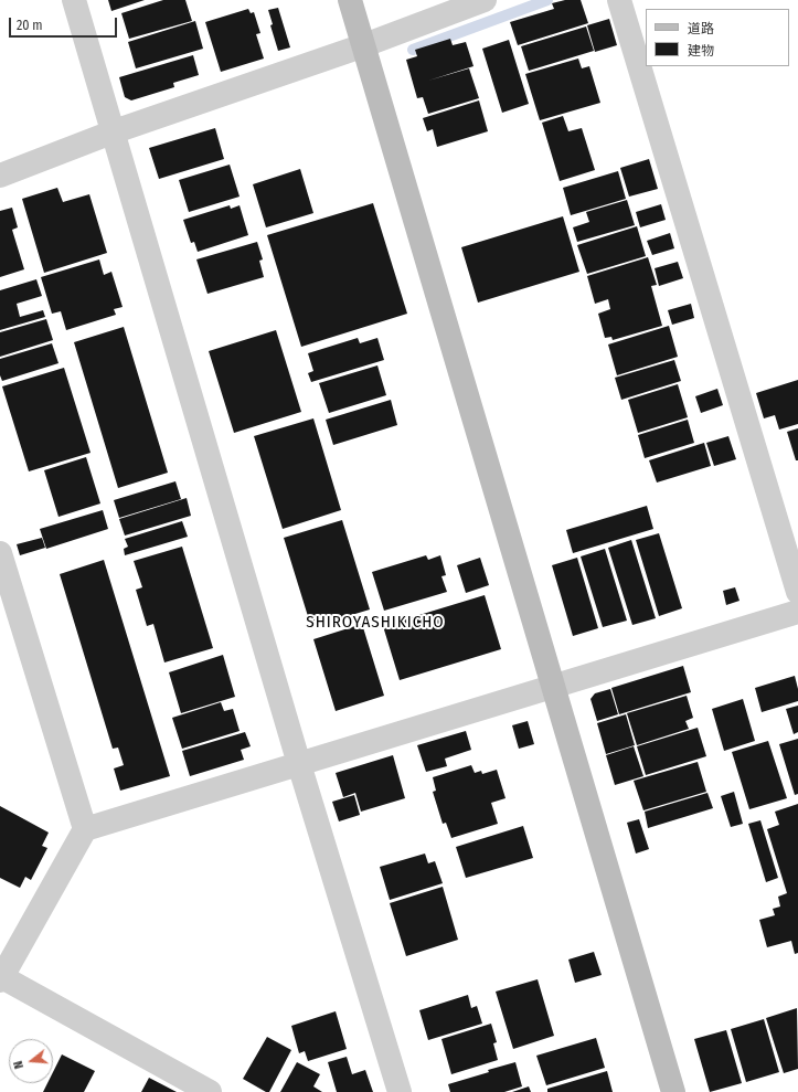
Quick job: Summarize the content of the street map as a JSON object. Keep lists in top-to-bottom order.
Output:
{
  "districts": ["SHIROYASHIKICHO"],
  "legend": ["道路", "建物"],
  "scale_bar": "20 m",
  "north": "left"
}
